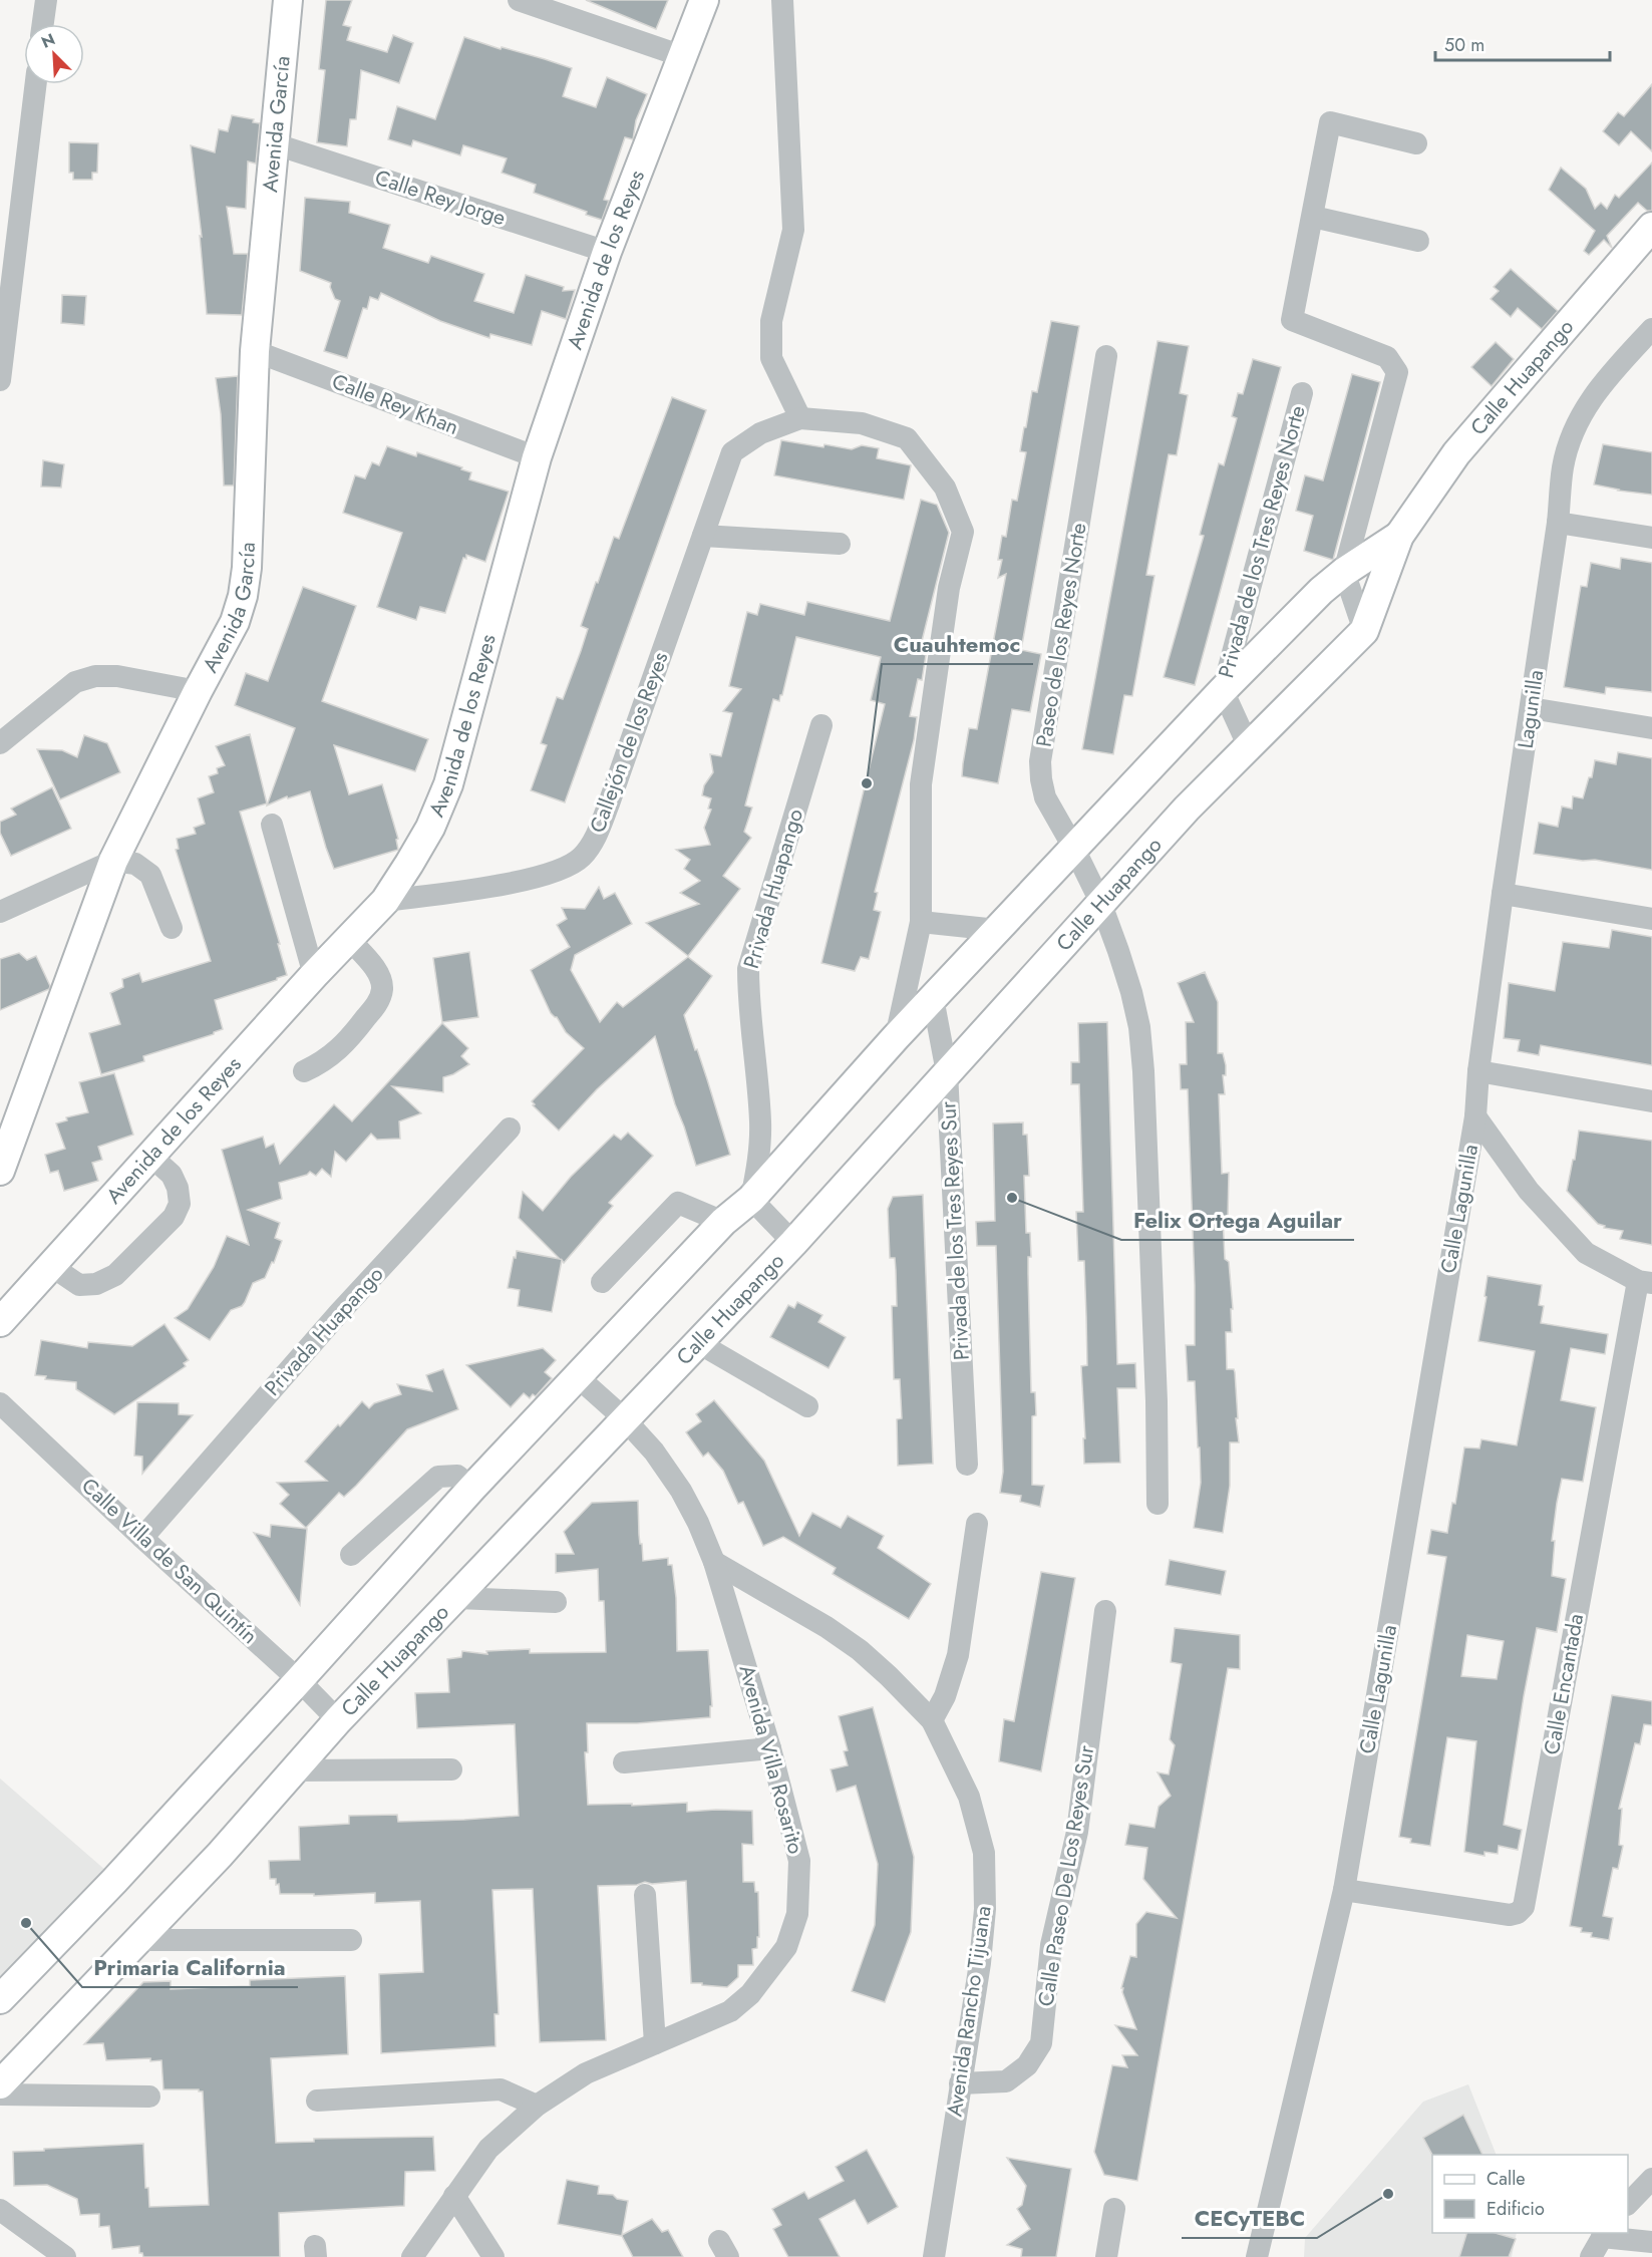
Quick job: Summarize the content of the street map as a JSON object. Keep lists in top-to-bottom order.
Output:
{
  "streets": {
    "main road": ["Avenida García", "Avenida de los Reyes", "Calle Huapango"],
    "street": [
      "Calle Rey Jorge",
      "Calle Rey Khan",
      "Privada de los Tres Reyes Norte",
      "Paseo de los Reyes Norte",
      "Lagunilla",
      "Callejón de los Reyes",
      "Privada Huapango",
      "Calle Lagunilla",
      "Privada de los Tres Reyes Sur",
      "Calle Villa de San Quintín",
      "Calle Encantada",
      "Avenida Villa Rosarito",
      "Calle Paseo De Los Reyes Sur",
      "Avenida Rancho Tijuana"
    ]
  },
  "crossings": [
    ["Avenida García", "Calle Rey Jorge"],
    ["Avenida García", "Calle Rey Khan"],
    ["Calle Rey Jorge", "Avenida de los Reyes"],
    ["Avenida de los Reyes", "Calle Rey Khan"],
    ["Avenida de los Reyes", "Callejón de los Reyes"],
    ["Calle Huapango", "Privada de los Tres Reyes Norte"],
    ["Calle Huapango", "Paseo de los Reyes Norte"],
    ["Calle Huapango", "Privada Huapango"],
    ["Calle Huapango", "Privada de los Tres Reyes Sur"],
    ["Calle Huapango", "Calle Villa de San Quintín"],
    ["Calle Huapango", "Avenida Villa Rosarito"],
    ["Lagunilla", "Calle Lagunilla"],
    ["Privada Huapango", "Calle Villa de San Quintín"],
    ["Calle Lagunilla", "Calle Encantada"],
    ["Avenida Villa Rosarito", "Avenida Rancho Tijuana"],
    ["Calle Paseo De Los Reyes Sur", "Avenida Rancho Tijuana"]
  ],
  "places": [
    "Cuauhtemoc",
    "Felix Ortega Aguilar",
    "Primaria California",
    "CECyTEBC"
  ],
  "legend": ["Calle", "Edificio"],
  "scale_bar": "50 m",
  "north": "top left"
}
